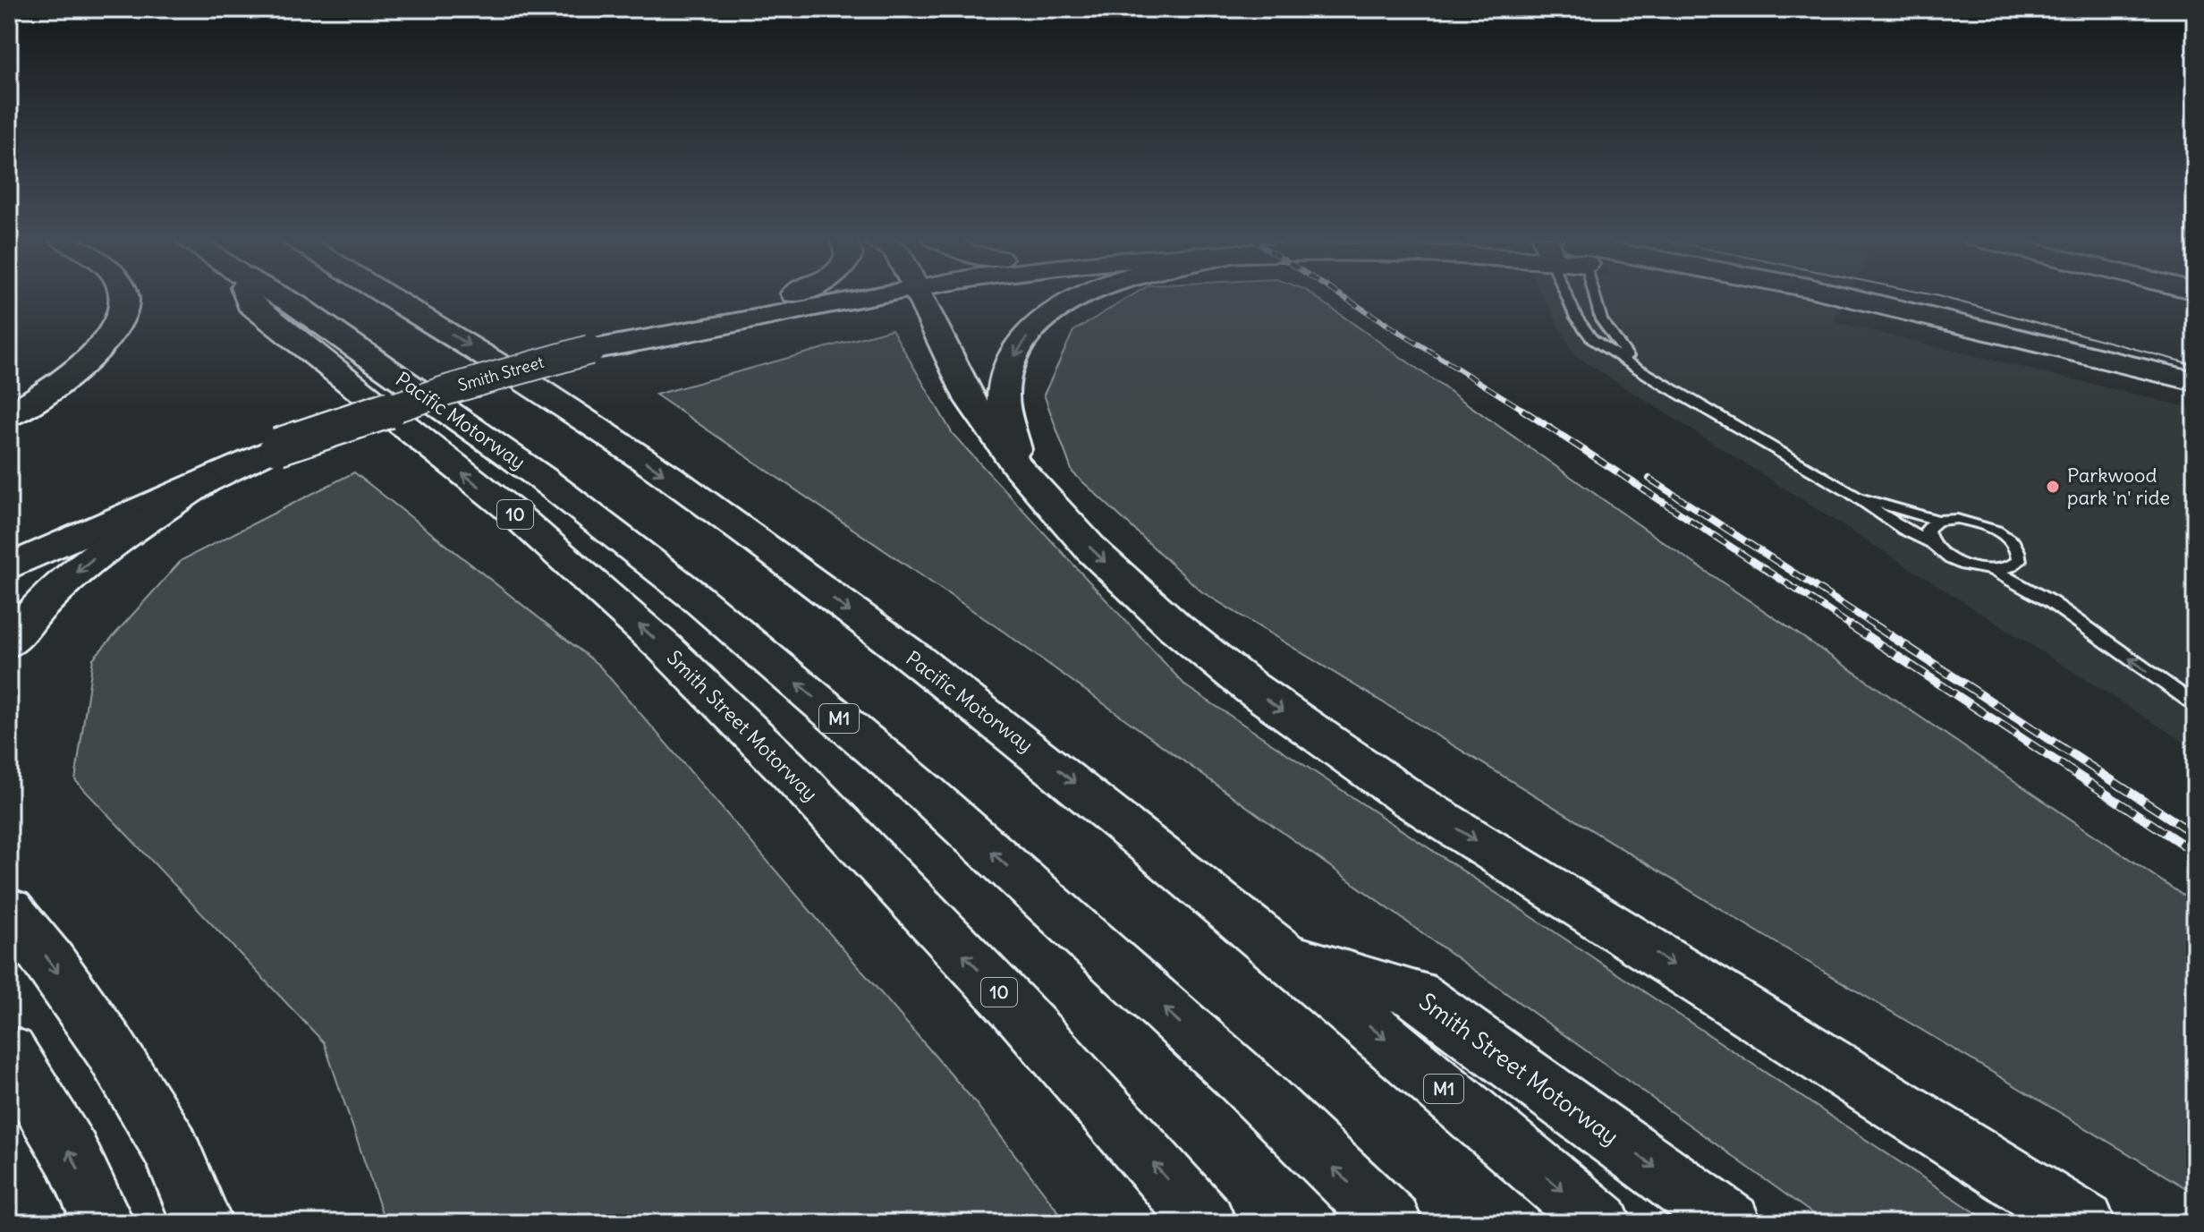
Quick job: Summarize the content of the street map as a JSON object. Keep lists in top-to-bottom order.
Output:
{
  "streets": {
    "main road": [
      "Smith Street",
      "Pacific Motorway",
      "10",
      "M1",
      "Smith Street Motorway"
    ]
  },
  "crossings": [
    ["Pacific Motorway", "Smith Street Motorway"]
  ],
  "places": ["Parkwood park 'n' ride"]
}
